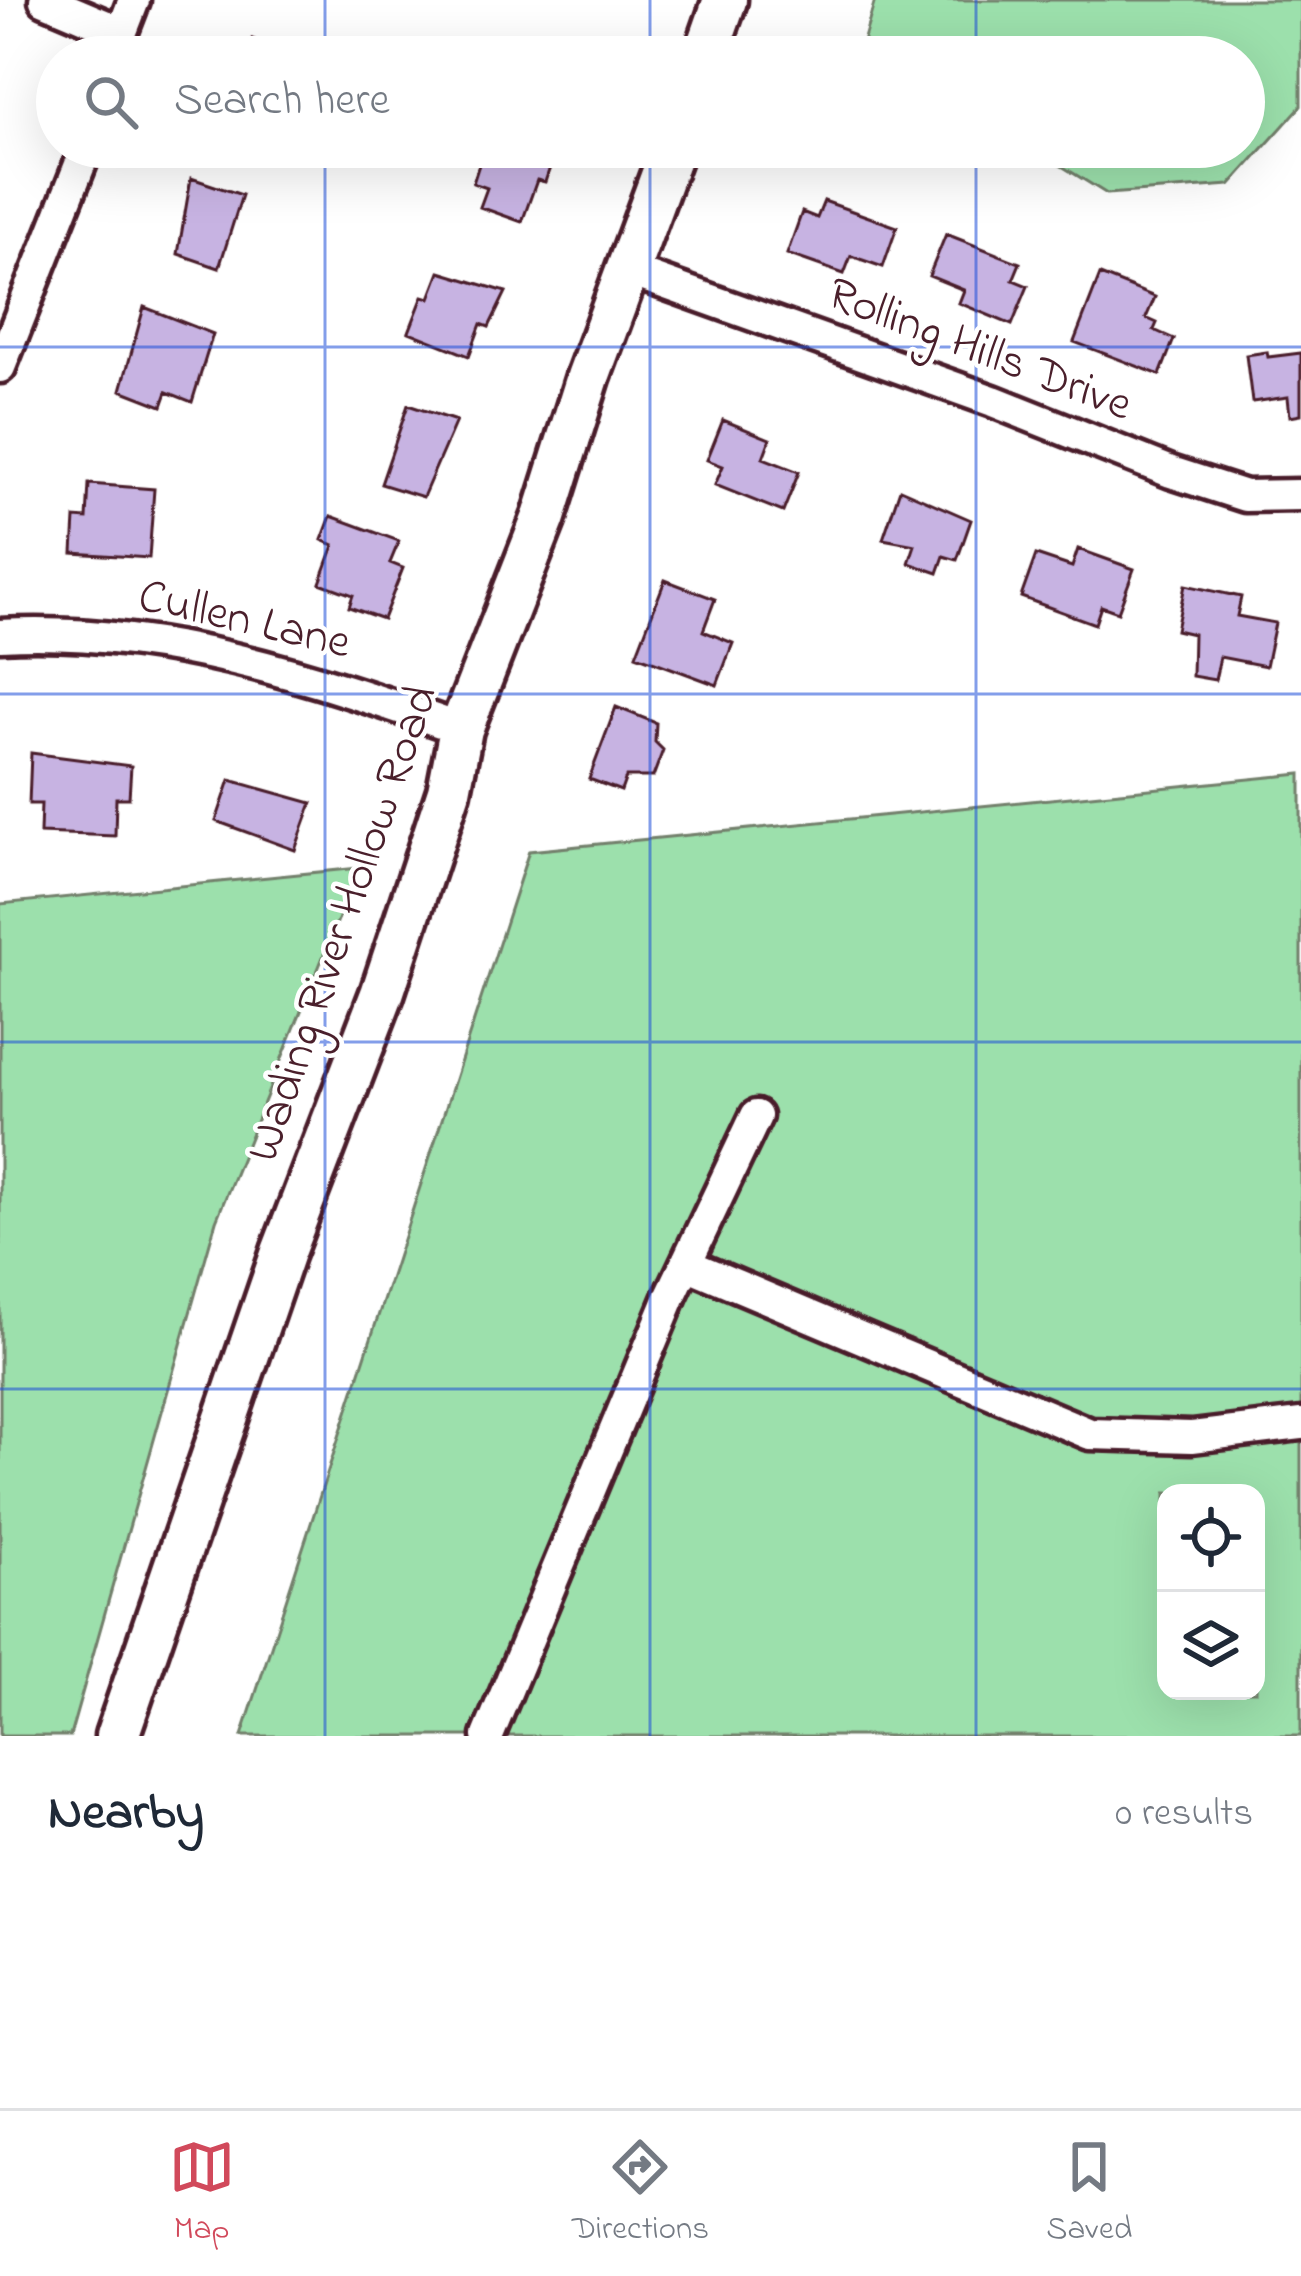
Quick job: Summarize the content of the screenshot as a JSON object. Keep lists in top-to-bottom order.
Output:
{
  "streets": {
    "street": ["Rolling Hills Drive", "Cullen Lane", "Wading River Hollow Road"]
  },
  "crossings": [
    ["Rolling Hills Drive", "Wading River Hollow Road"],
    ["Cullen Lane", "Wading River Hollow Road"]
  ],
  "page": {
    "search": "Search here",
    "heading": ["Nearby", "0 results"],
    "nav": ["Map", "Directions", "Saved"]
  }
}
